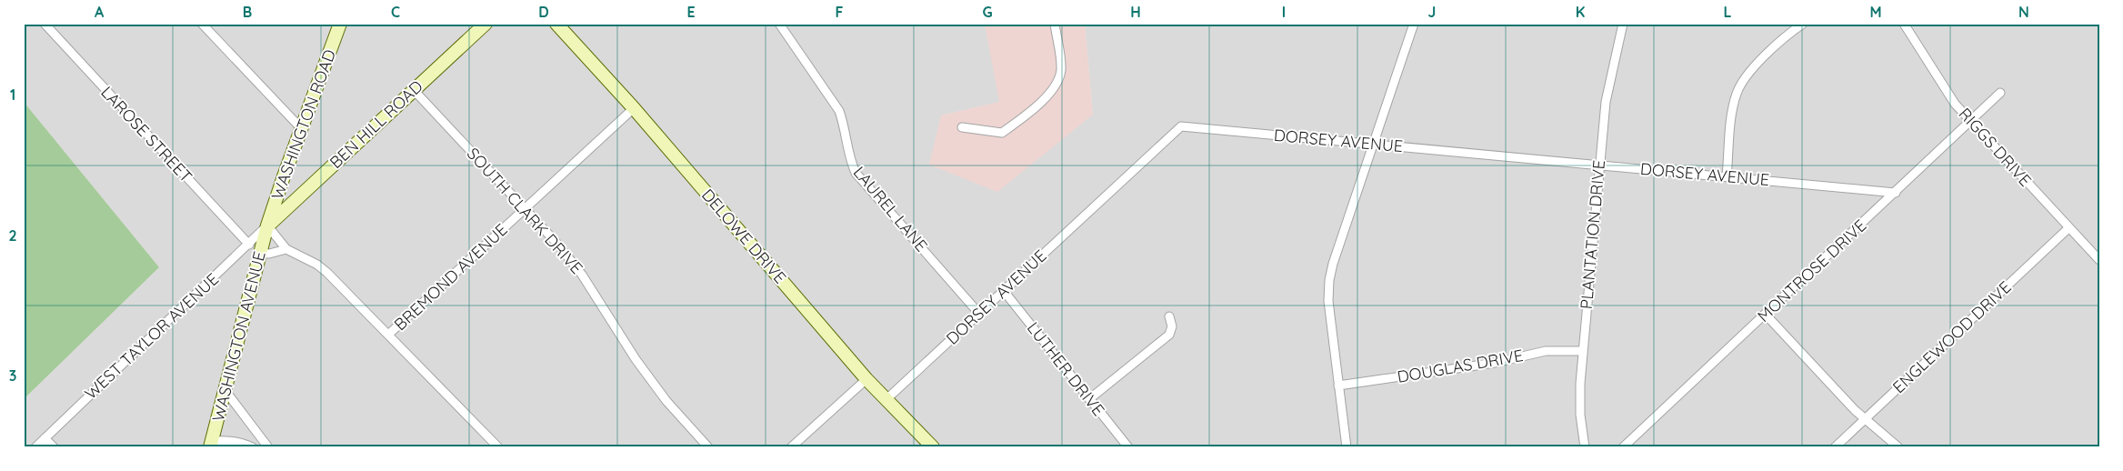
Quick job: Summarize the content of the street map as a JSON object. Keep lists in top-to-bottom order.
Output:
{
  "streets": {
    "street": [
      "WASHINGTON ROAD",
      "BEN HILL ROAD",
      "LAROSE STREET",
      "DORSEY AVENUE",
      "RIGGS DRIVE",
      "LAUREL LANE",
      "SOUTH CLARK DRIVE",
      "PLANTATION DRIVE",
      "DELOWE DRIVE",
      "MONTROSE DRIVE",
      "BREMOND AVENUE",
      "WEST TAYLOR AVENUE",
      "WASHINGTON AVENUE",
      "ENGLEWOOD DRIVE",
      "DOUGLAS DRIVE",
      "LUTHER DRIVE"
    ]
  },
  "crossings": [
    ["WASHINGTON ROAD", "BEN HILL ROAD"],
    ["WASHINGTON ROAD", "WEST TAYLOR AVENUE"],
    ["WASHINGTON ROAD", "WASHINGTON AVENUE"],
    ["BEN HILL ROAD", "SOUTH CLARK DRIVE"],
    ["BEN HILL ROAD", "WEST TAYLOR AVENUE"],
    ["BEN HILL ROAD", "WASHINGTON AVENUE"],
    ["LAROSE STREET", "WEST TAYLOR AVENUE"],
    ["DORSEY AVENUE", "LAUREL LANE"],
    ["DORSEY AVENUE", "PLANTATION DRIVE"],
    ["DORSEY AVENUE", "DELOWE DRIVE"],
    ["DORSEY AVENUE", "MONTROSE DRIVE"],
    ["DORSEY AVENUE", "LUTHER DRIVE"],
    ["RIGGS DRIVE", "MONTROSE DRIVE"],
    ["RIGGS DRIVE", "ENGLEWOOD DRIVE"],
    ["SOUTH CLARK DRIVE", "BREMOND AVENUE"],
    ["PLANTATION DRIVE", "DOUGLAS DRIVE"],
    ["DELOWE DRIVE", "BREMOND AVENUE"],
    ["WEST TAYLOR AVENUE", "WASHINGTON AVENUE"]
  ],
  "grid": {
    "columns": [
      "A",
      "B",
      "C",
      "D",
      "E",
      "F",
      "G",
      "H",
      "I",
      "J",
      "K",
      "L",
      "M",
      "N"
    ],
    "rows": ["1", "2", "3"]
  }
}
